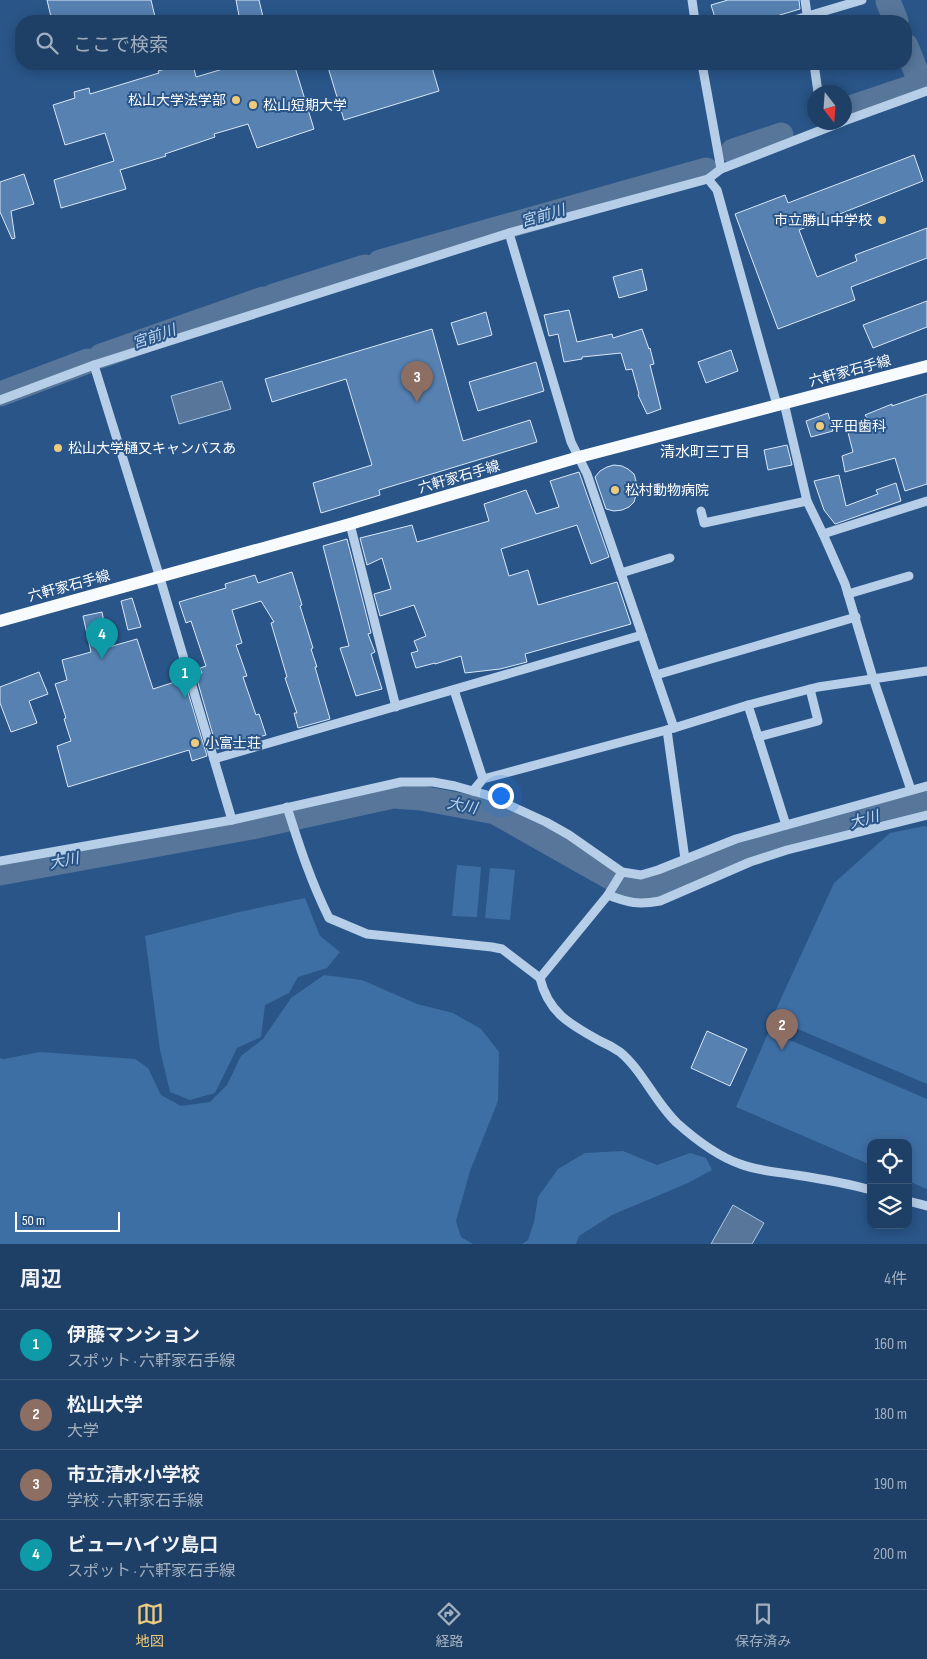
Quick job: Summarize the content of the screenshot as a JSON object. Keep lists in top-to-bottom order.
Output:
{
  "streets": {
    "main road": ["六軒家石手線"]
  },
  "districts": ["清水町三丁目"],
  "water": ["宮前川", "大川"],
  "places": [
    "松山大学法学部",
    "松山短期大学",
    "市立勝山中学校",
    "平田歯科",
    "松山大学樋又キャンパスあ",
    "松村動物病院",
    "小富士荘"
  ],
  "scale_bar": "50 m",
  "north": "bottom",
  "page": {
    "search": "ここで検索",
    "pins": [
      "3",
      "4",
      "1",
      "2"
    ],
    "scale": "50 m",
    "heading": ["周辺", "4件"],
    "list": [
      {
        "mark": "1",
        "name": "伊藤マンション",
        "note": "スポット · 六軒家石手線",
        "value": "160 m"
      },
      {
        "mark": "2",
        "name": "松山大学",
        "note": "大学",
        "value": "180 m"
      },
      {
        "mark": "3",
        "name": "市立清水小学校",
        "note": "学校 · 六軒家石手線",
        "value": "190 m"
      },
      {
        "mark": "4",
        "name": "ビューハイツ島口",
        "note": "スポット · 六軒家石手線",
        "value": "200 m"
      }
    ],
    "nav": ["地図", "経路", "保存済み"]
  }
}
